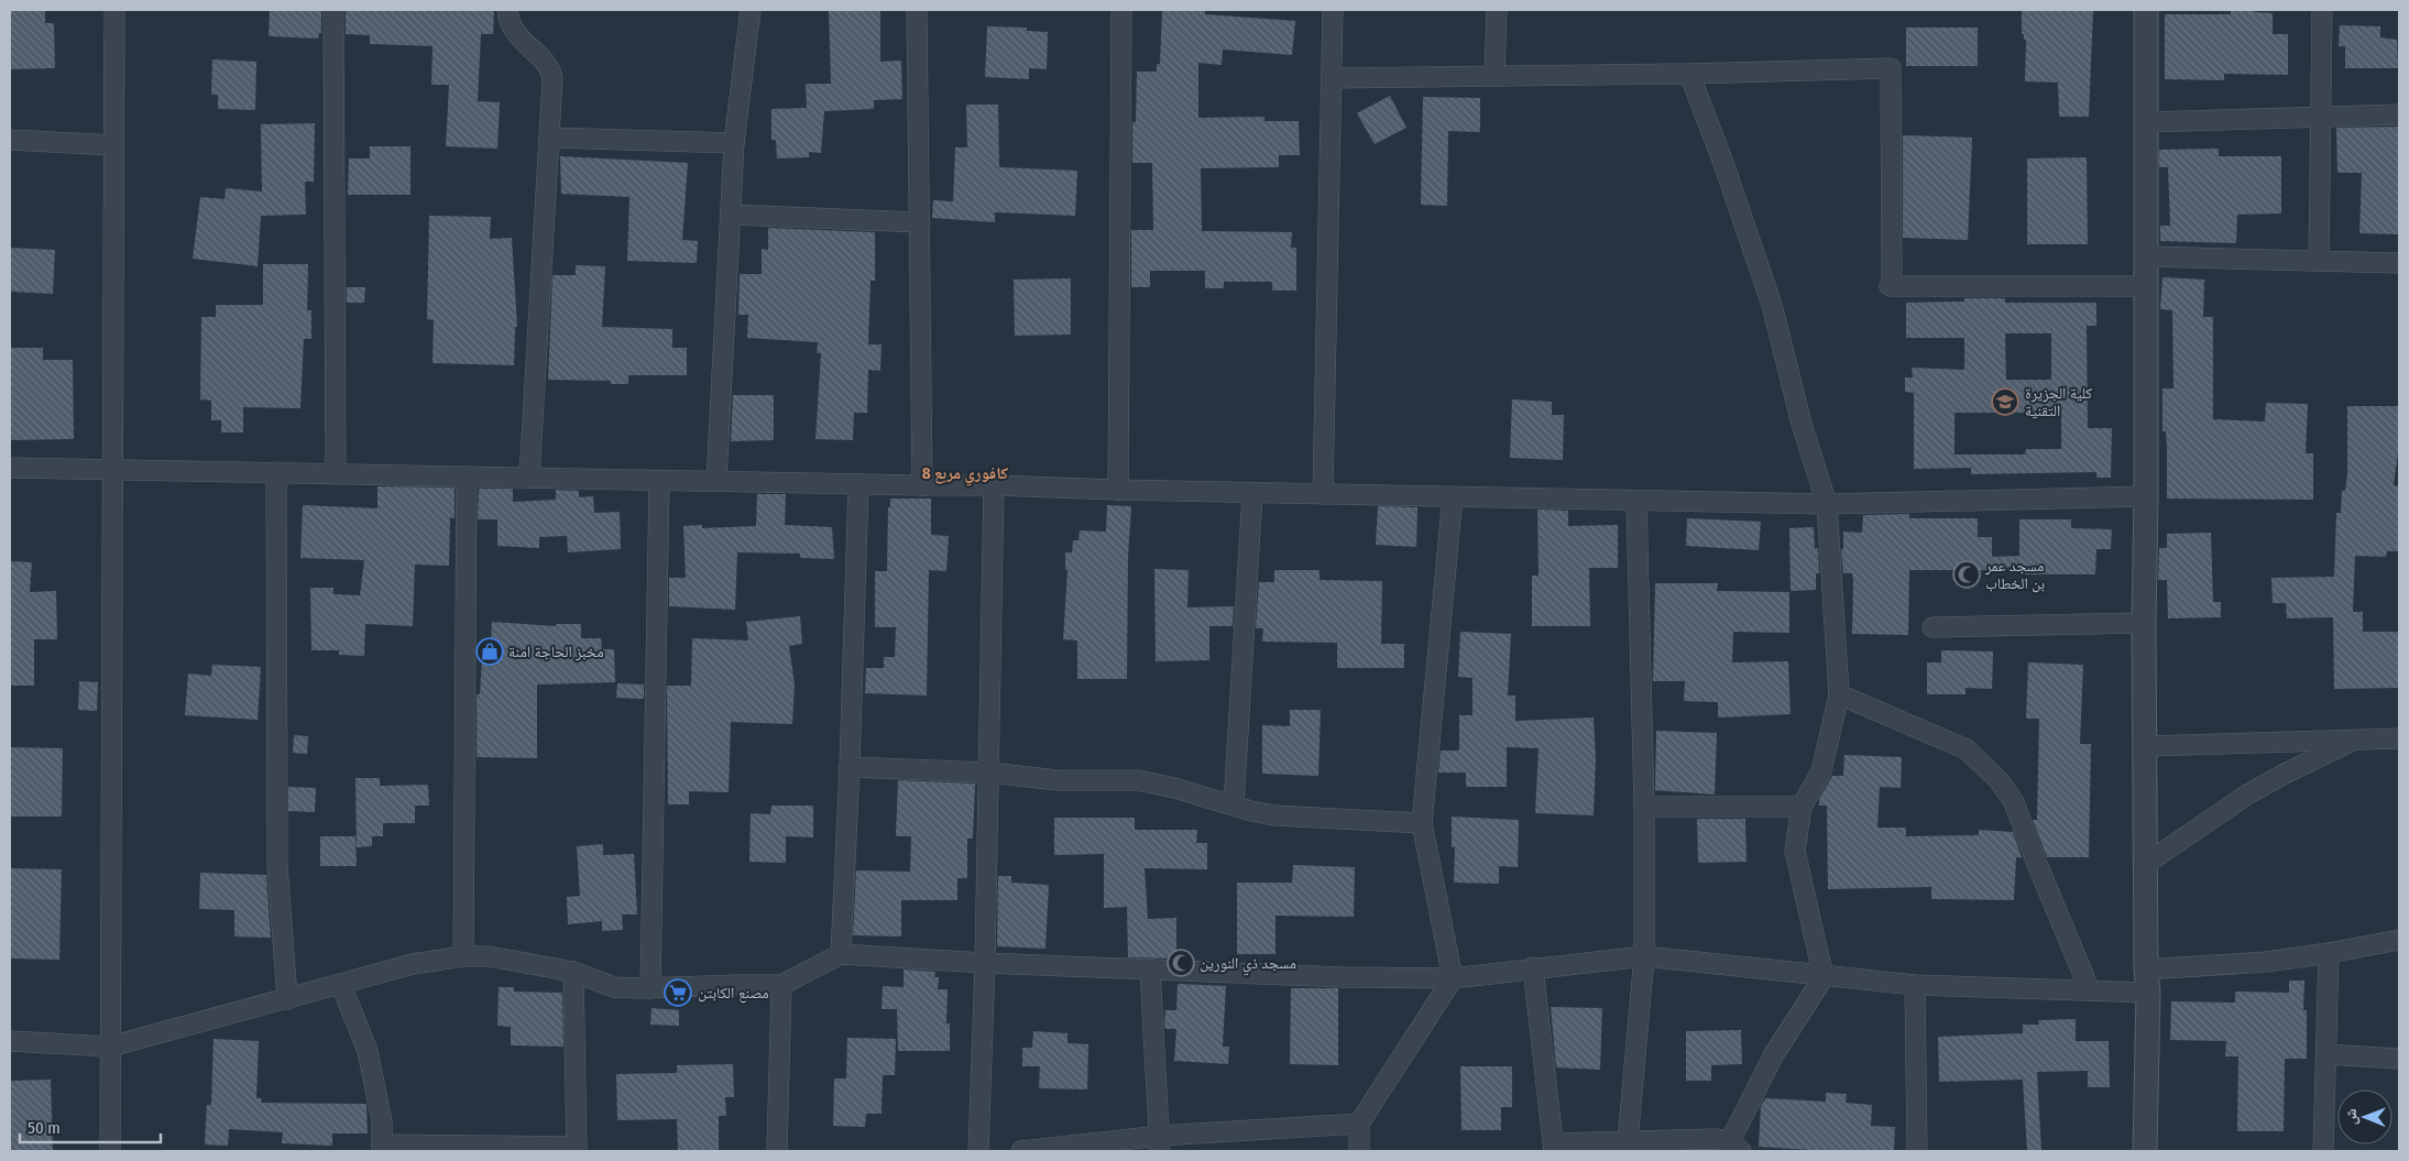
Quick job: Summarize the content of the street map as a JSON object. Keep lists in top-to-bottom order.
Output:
{
  "districts": ["كافوري مربع 8"],
  "places": {
    "school or university": ["كلية الجزيرة التقنية"],
    "mosque": ["مسجد عمر بن الخطاب", "مسجد ذي النورين"],
    "shop": ["مخبز الحاجة امنة"],
    "supermarket": ["مصنع الكابتن"]
  },
  "scale_bar": "50 m",
  "north": "left"
}
